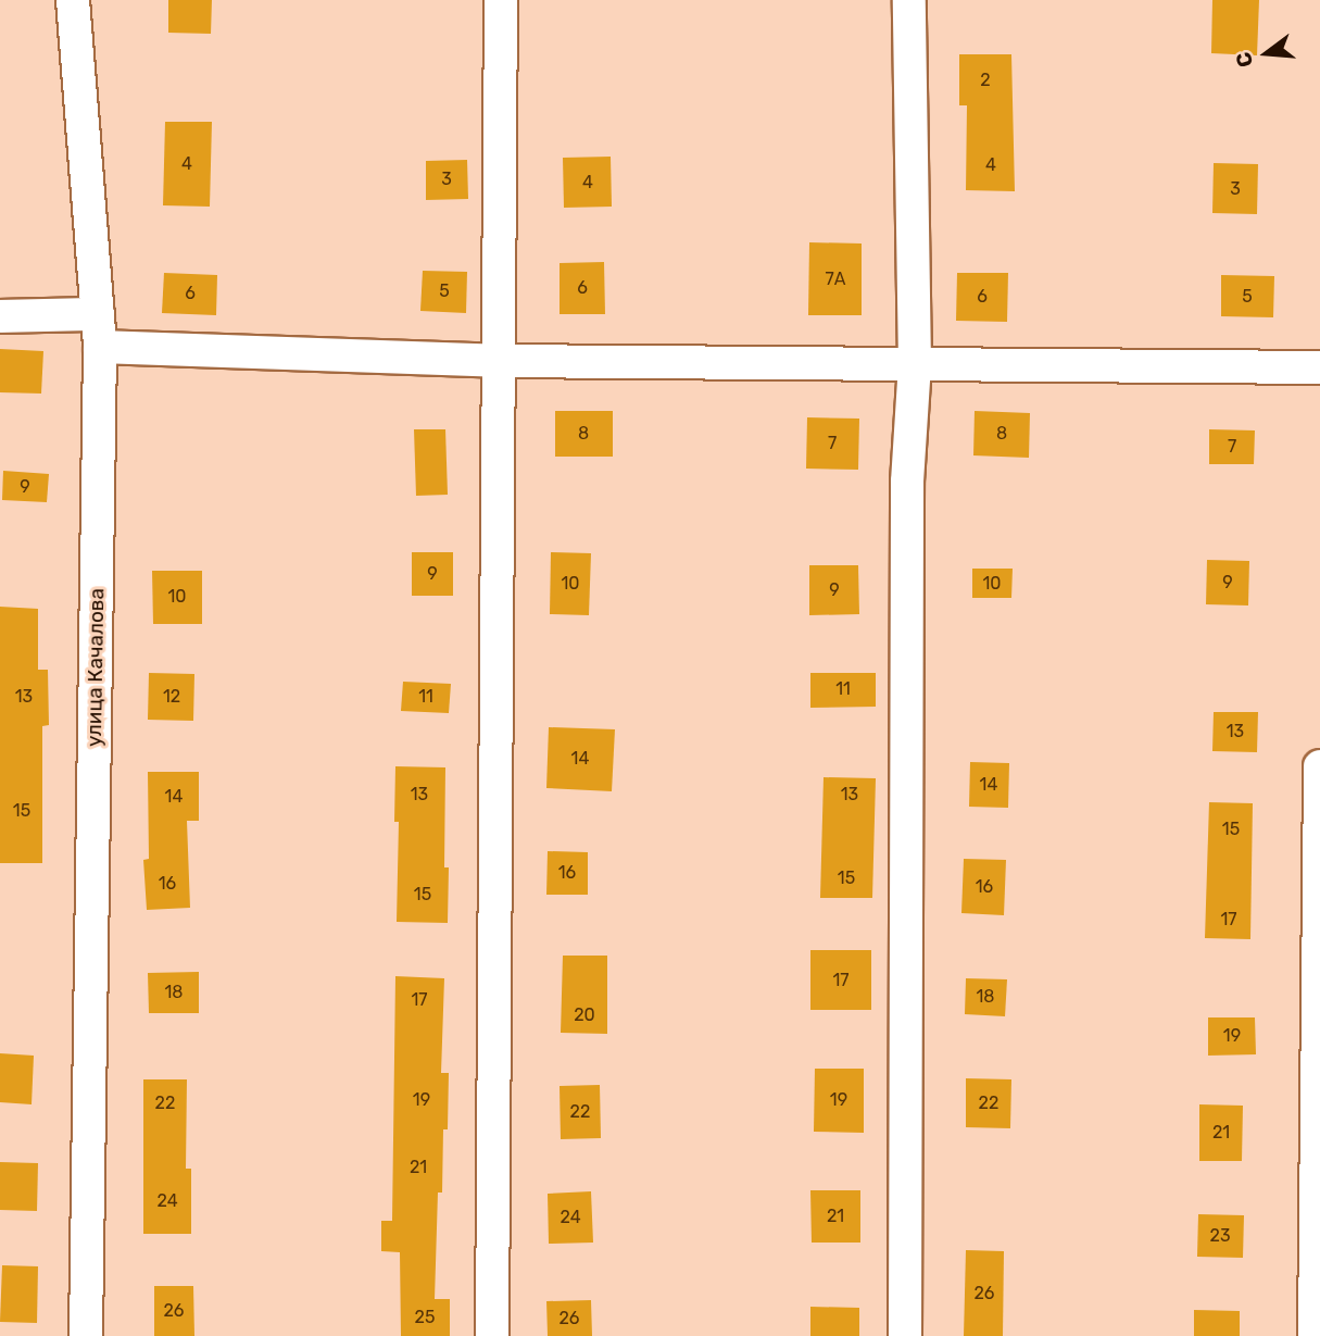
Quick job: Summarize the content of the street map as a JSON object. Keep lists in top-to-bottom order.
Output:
{
  "streets": {
    "street": ["улица Качалова"]
  },
  "house_numbers": [
    "2",
    "4",
    "4",
    "3",
    "4",
    "3",
    "7А",
    "6",
    "5",
    "6",
    "6",
    "5",
    "8",
    "8",
    "7",
    "7",
    "9",
    "9",
    "9",
    "10",
    "10",
    "9",
    "10",
    "11",
    "13",
    "12",
    "11",
    "13",
    "14",
    "14",
    "13",
    "13",
    "14",
    "15",
    "15",
    "16",
    "15",
    "16",
    "16",
    "15",
    "17",
    "17",
    "18",
    "18",
    "17",
    "20",
    "19",
    "19",
    "19",
    "22",
    "22",
    "22",
    "21",
    "21",
    "24",
    "21",
    "24",
    "23",
    "26",
    "26",
    "25",
    "26"
  ],
  "north": "left"
}
